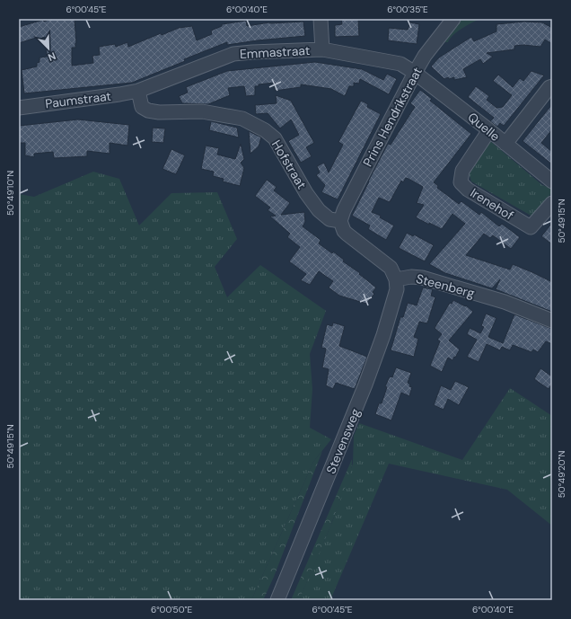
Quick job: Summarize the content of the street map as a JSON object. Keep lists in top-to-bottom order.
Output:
{
  "streets": {
    "street": [
      "Emmastraat",
      "Paumstraat",
      "Prins Hendrikstraat",
      "Quelle",
      "Hofstraat",
      "Irenehof",
      "Steenberg",
      "Stevensweg"
    ]
  },
  "crossings": [
    ["Emmastraat", "Paumstraat"],
    ["Emmastraat", "Prins Hendrikstraat"],
    ["Emmastraat", "Quelle"],
    ["Emmastraat", "Hofstraat"],
    ["Paumstraat", "Hofstraat"],
    ["Prins Hendrikstraat", "Quelle"],
    ["Prins Hendrikstraat", "Hofstraat"],
    ["Quelle", "Irenehof"],
    ["Steenberg", "Stevensweg"]
  ],
  "north": "bottom right",
  "coordinates": [
    "6°00'45\"E",
    "6°00'40\"E",
    "6°00'35\"E",
    "50°49'10\"N",
    "50°49'15\"N",
    "50°49'20\"N",
    "6°00'50\"E"
  ]
}
